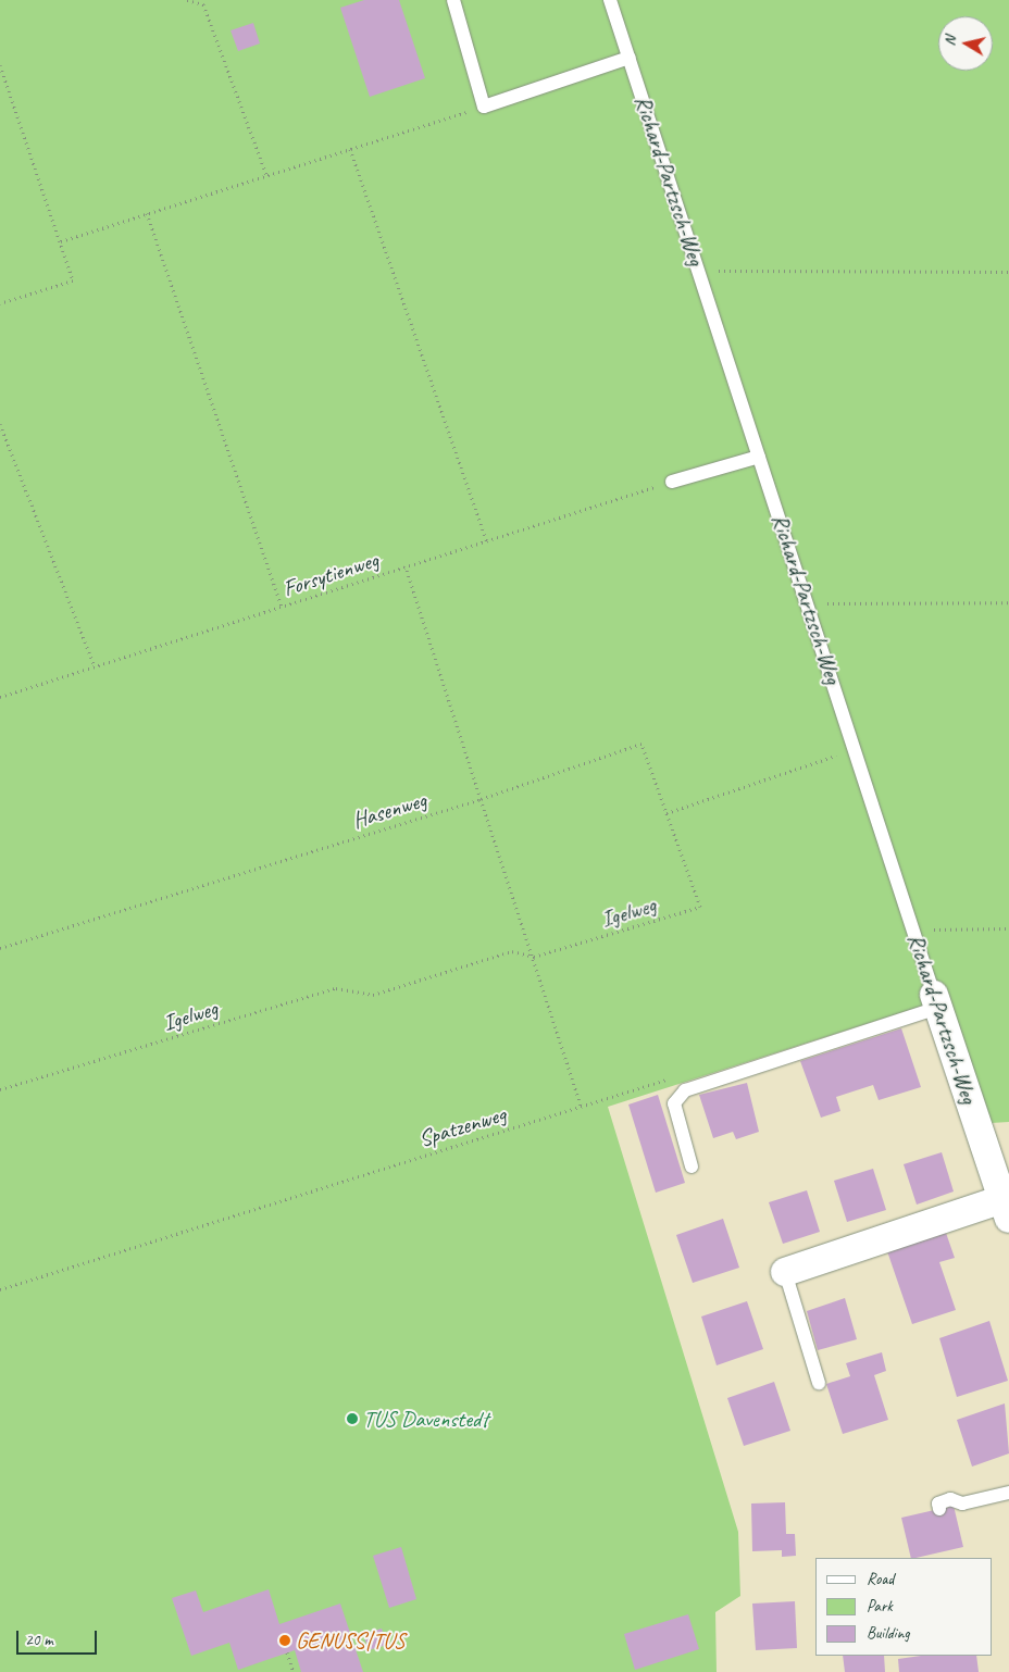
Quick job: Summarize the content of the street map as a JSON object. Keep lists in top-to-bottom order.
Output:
{
  "streets": {
    "street": ["Richard-Partzsch-Weg"],
    "path": [
      "Forsytienweg",
      "Hasenweg",
      "Igelweg",
      "Spatzenweg"
    ]
  },
  "crossings": [
    ["Hasenweg", "Igelweg"]
  ],
  "places": ["TUS Davenstedt", "GENUSS|TUS"],
  "legend": ["Road", "Park", "Building"],
  "scale_bar": "20 m",
  "north": "left"
}
